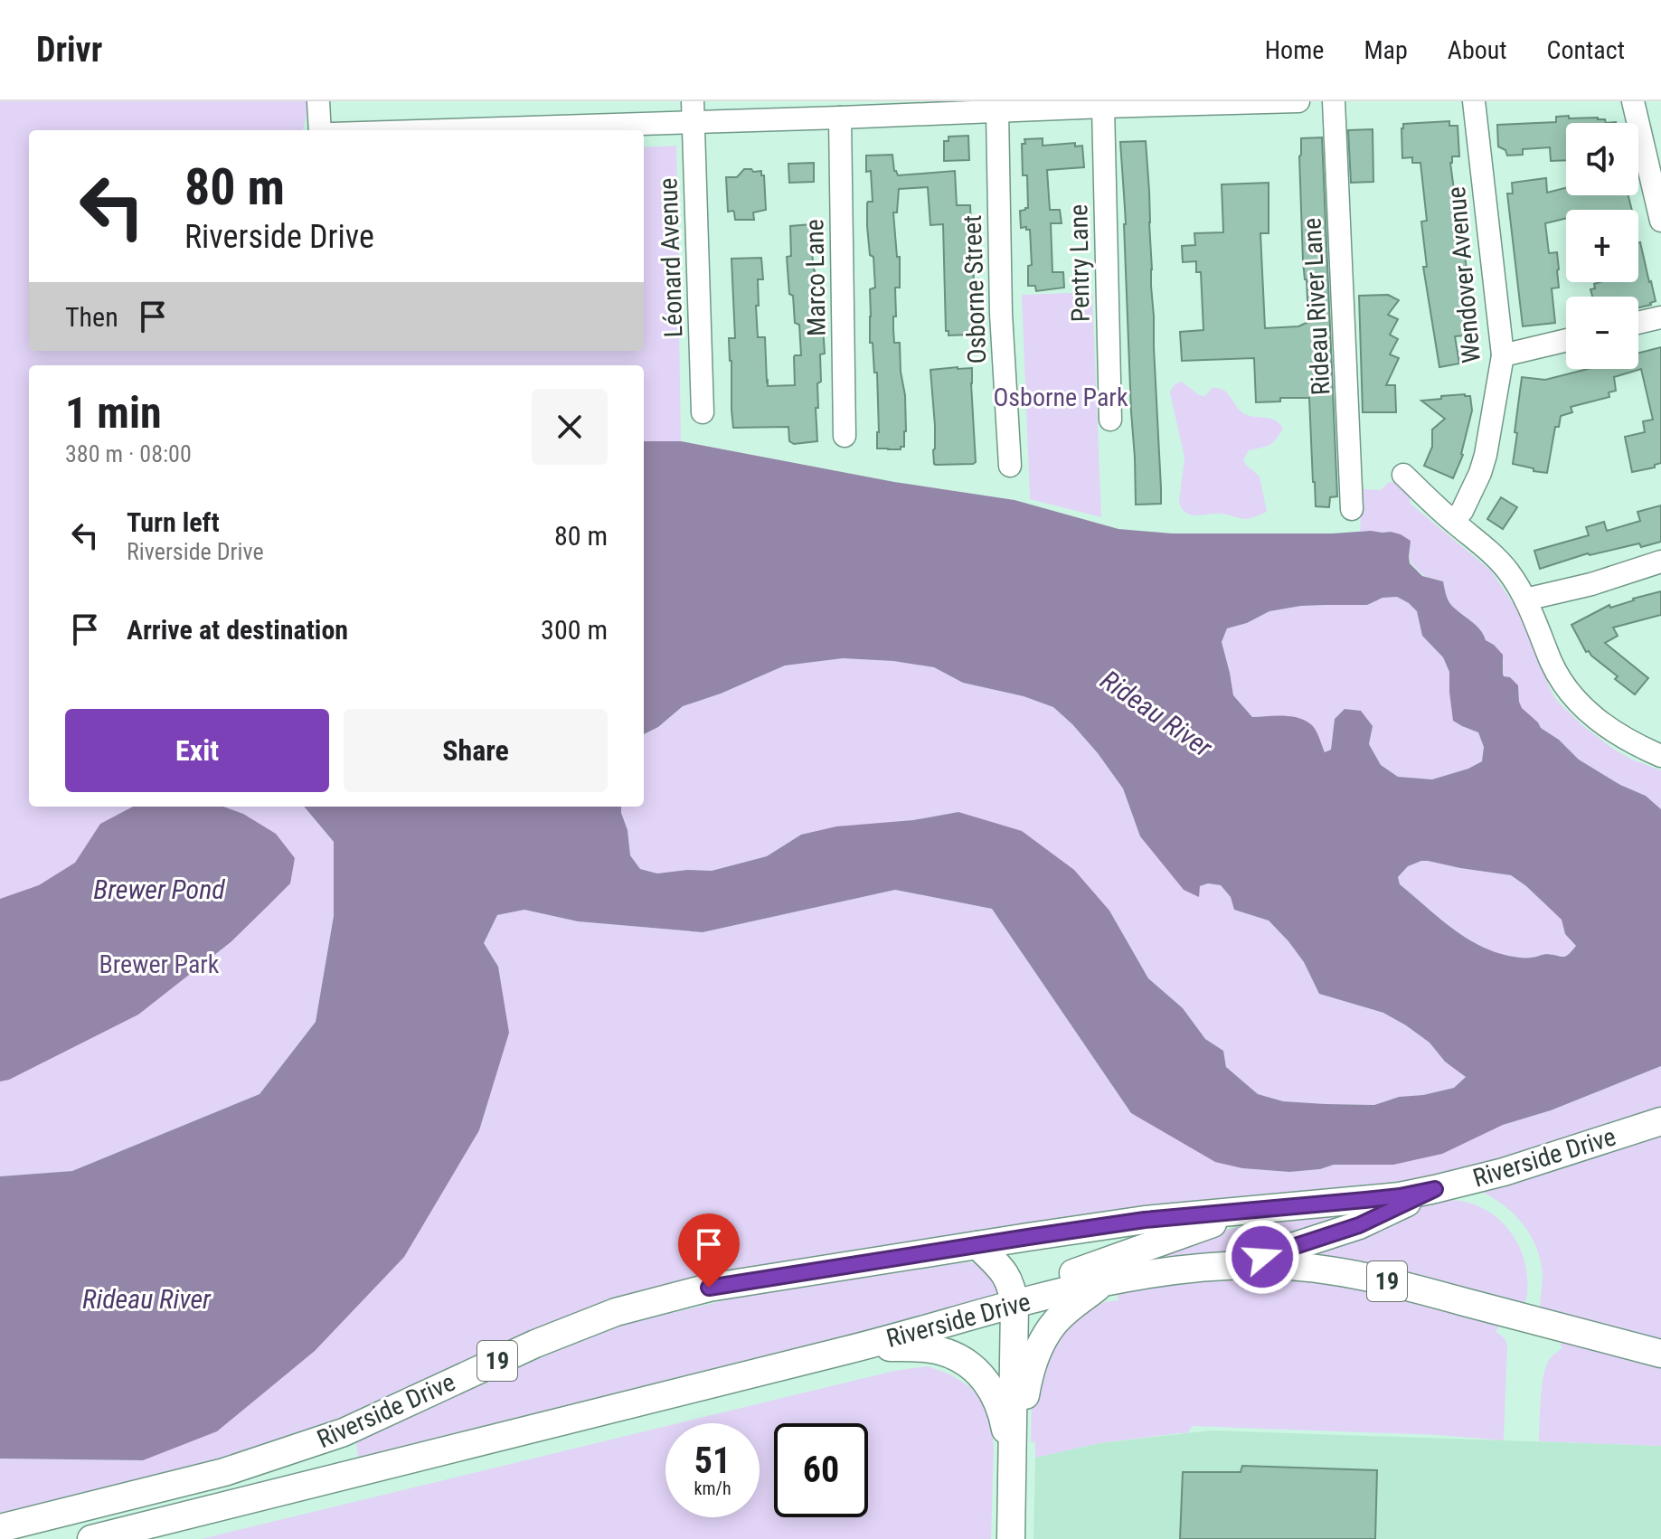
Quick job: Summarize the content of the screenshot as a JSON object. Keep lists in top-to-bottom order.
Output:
{
  "streets": {
    "main road": ["Riverside Drive", "19"],
    "street": [
      "Léonard Avenue",
      "Pentry Lane",
      "Wendover Avenue",
      "Marco Lane",
      "Osborne Street",
      "Rideau River Lane"
    ]
  },
  "water": ["Rideau River", "Brewer Pond"],
  "parks": ["Osborne Park", "Brewer Park"],
  "page": {
    "header": "Drivr",
    "nav": [
      "Home",
      "Map",
      "About",
      "Contact"
    ],
    "map_buttons": ["+", "−"],
    "turn": ["80 m", "Riverside Drive"],
    "then": "Then",
    "heading": ["1 min", "380 m · 08:00"],
    "list": [
      {
        "name": "Turn left",
        "note": "Riverside Drive",
        "value": "80 m"
      },
      {
        "name": "Arrive at destination",
        "value": "300 m"
      }
    ],
    "buttons": ["Exit", "Share"],
    "speed": "51 km/h",
    "limit": "60"
  }
}
